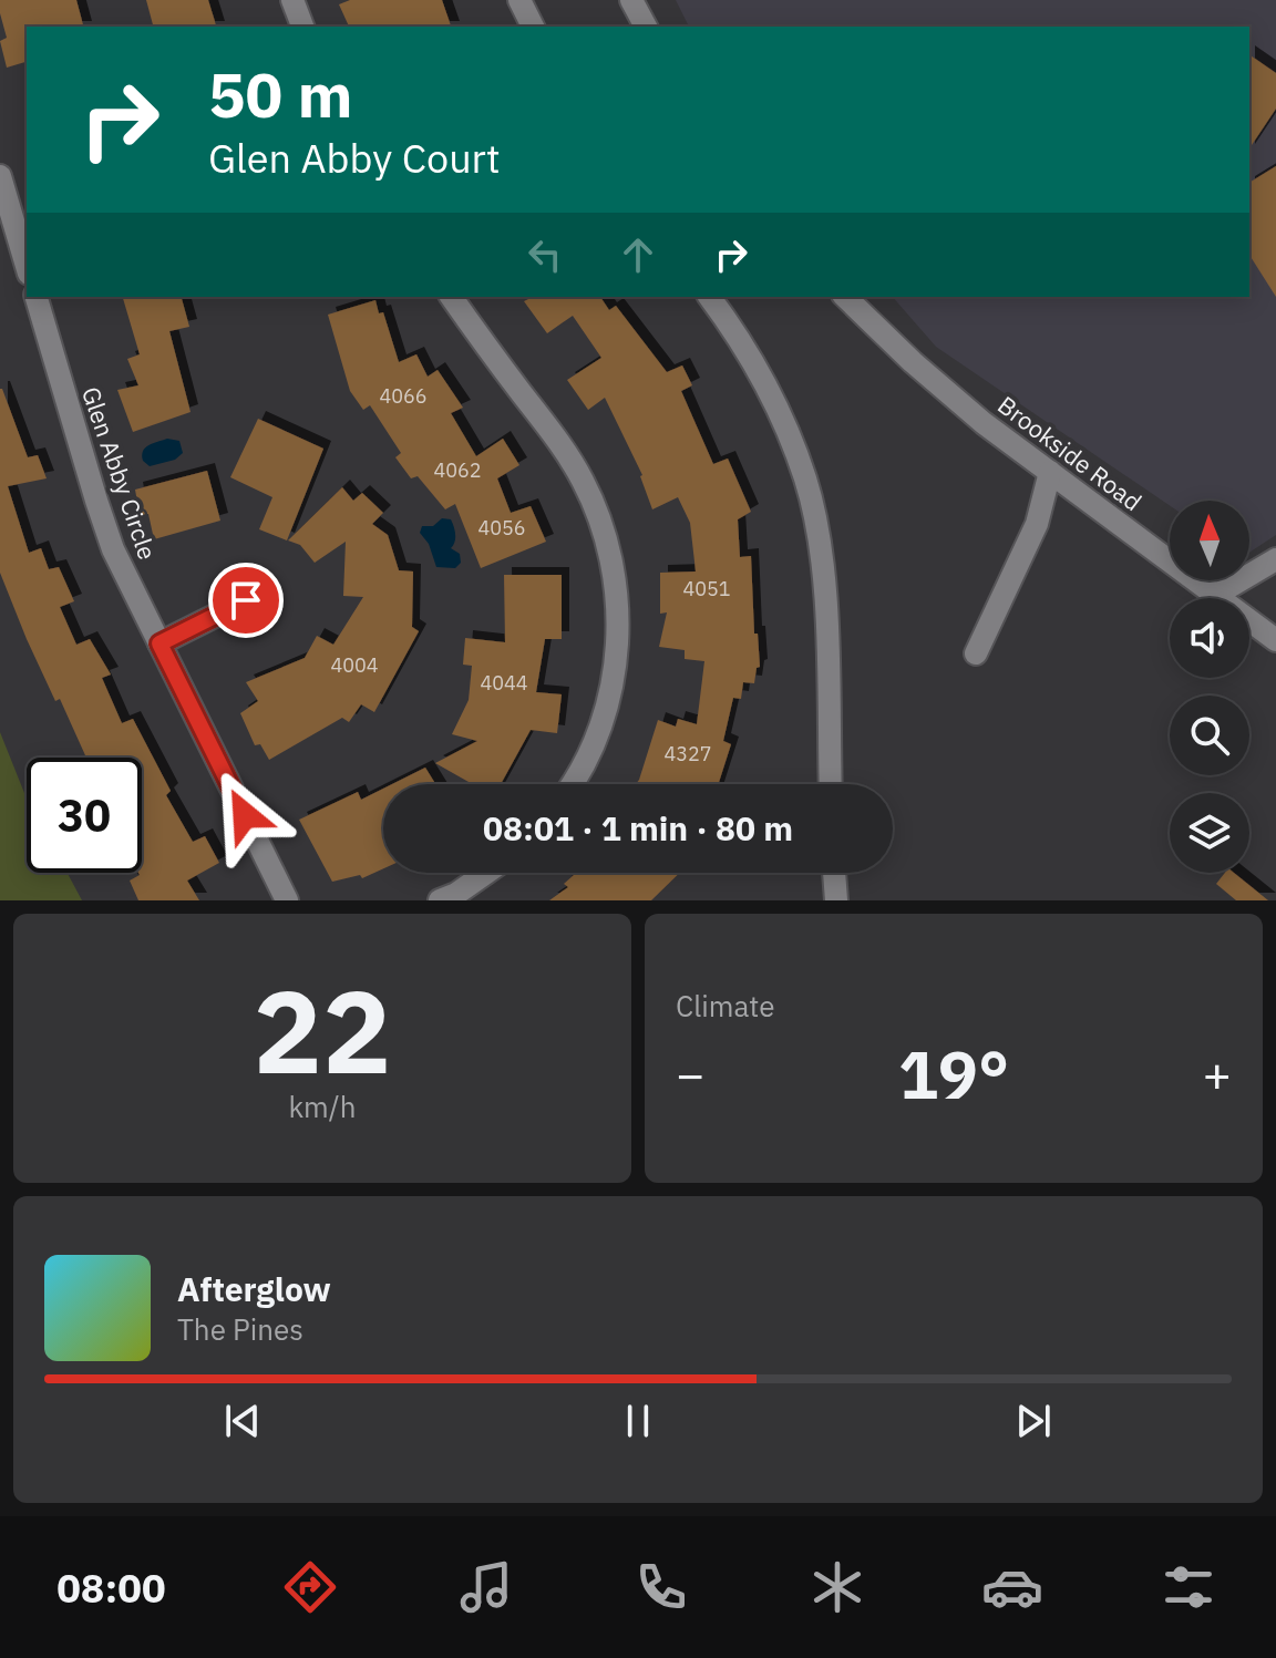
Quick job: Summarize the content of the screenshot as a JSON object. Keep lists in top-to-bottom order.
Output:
{
  "streets": {
    "street": ["Brookside Road", "Glen Abby Circle"]
  },
  "house_numbers": [
    "4066",
    "4062",
    "4056",
    "4051",
    "4004",
    "4044",
    "4327"
  ],
  "north": "top",
  "page": {
    "turn": ["50 m", "Glen Abby Court"],
    "limit": "30",
    "trip": "08:01 · 1 min · 80 m",
    "tile": [
      ["22", "km/h"],
      "Climate"
    ],
    "heat": ["−", "19°", "+"],
    "song": ["Afterglow", "The Pines"],
    "tabs": "08:00"
  }
}
